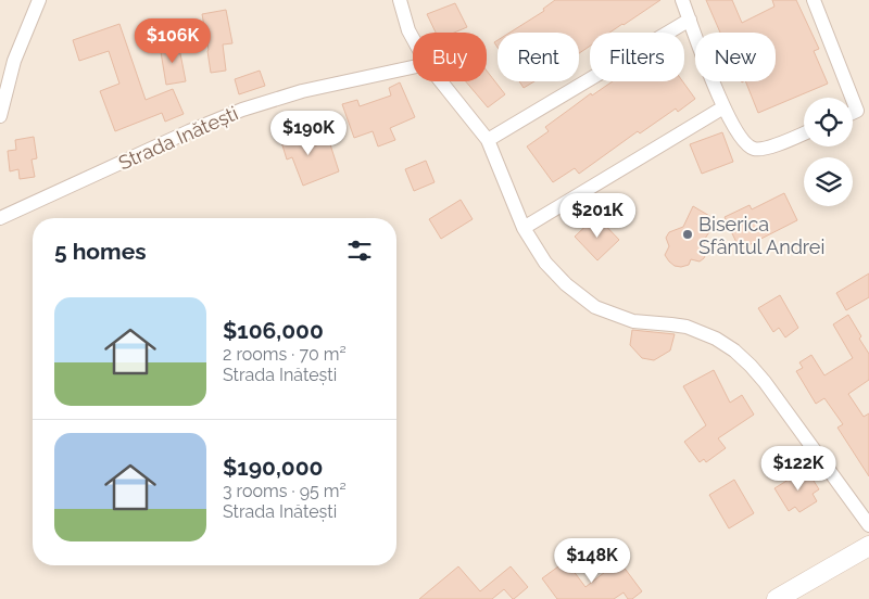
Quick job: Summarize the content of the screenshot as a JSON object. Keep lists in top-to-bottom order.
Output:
{
  "streets": {
    "street": ["Strada Inătești"]
  },
  "places": ["Biserica Sfântul Andrei"],
  "page": {
    "price": [
      "$106K",
      "$190K",
      "$201K",
      "$122K",
      "$148K"
    ],
    "chip": [
      "Buy",
      "Rent",
      "Filters",
      "New"
    ],
    "heading": "5 homes",
    "list": [
      {
        "name": "$106,000",
        "note": "2 rooms · 70 m² · Strada Inătești"
      },
      {
        "name": "$190,000",
        "note": "3 rooms · 95 m² · Strada Inătești"
      }
    ]
  }
}
